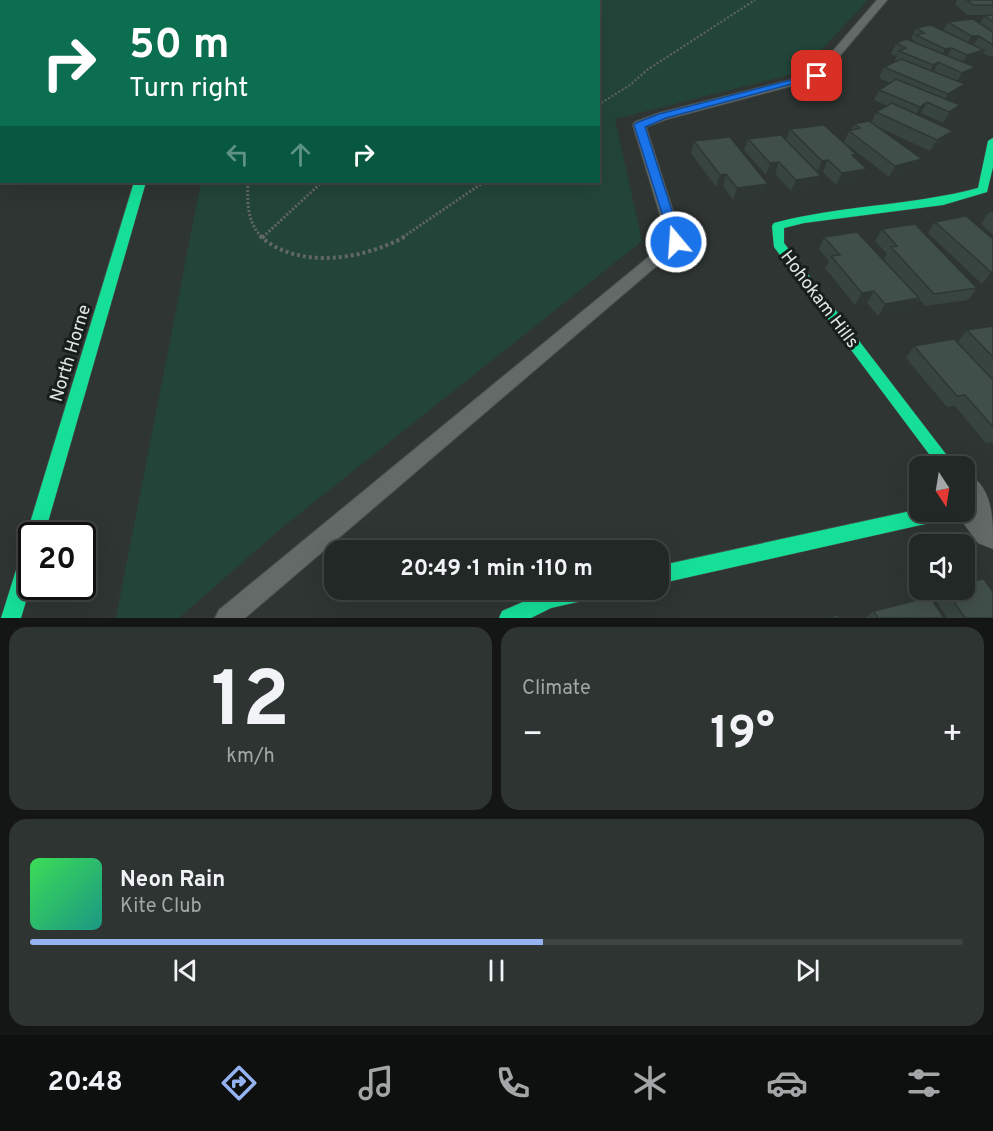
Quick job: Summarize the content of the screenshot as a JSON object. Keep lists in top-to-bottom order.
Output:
{
  "streets": {
    "street": ["Hohokam Hills", "North Horne"]
  },
  "north": "bottom",
  "page": {
    "turn": ["50 m", "Turn right"],
    "limit": "20",
    "trip": "20:49 · 1 min · 110 m",
    "tile": [
      ["12", "km/h"],
      "Climate"
    ],
    "heat": ["−", "19°", "+"],
    "song": ["Neon Rain", "Kite Club"],
    "tabs": "20:48"
  }
}
